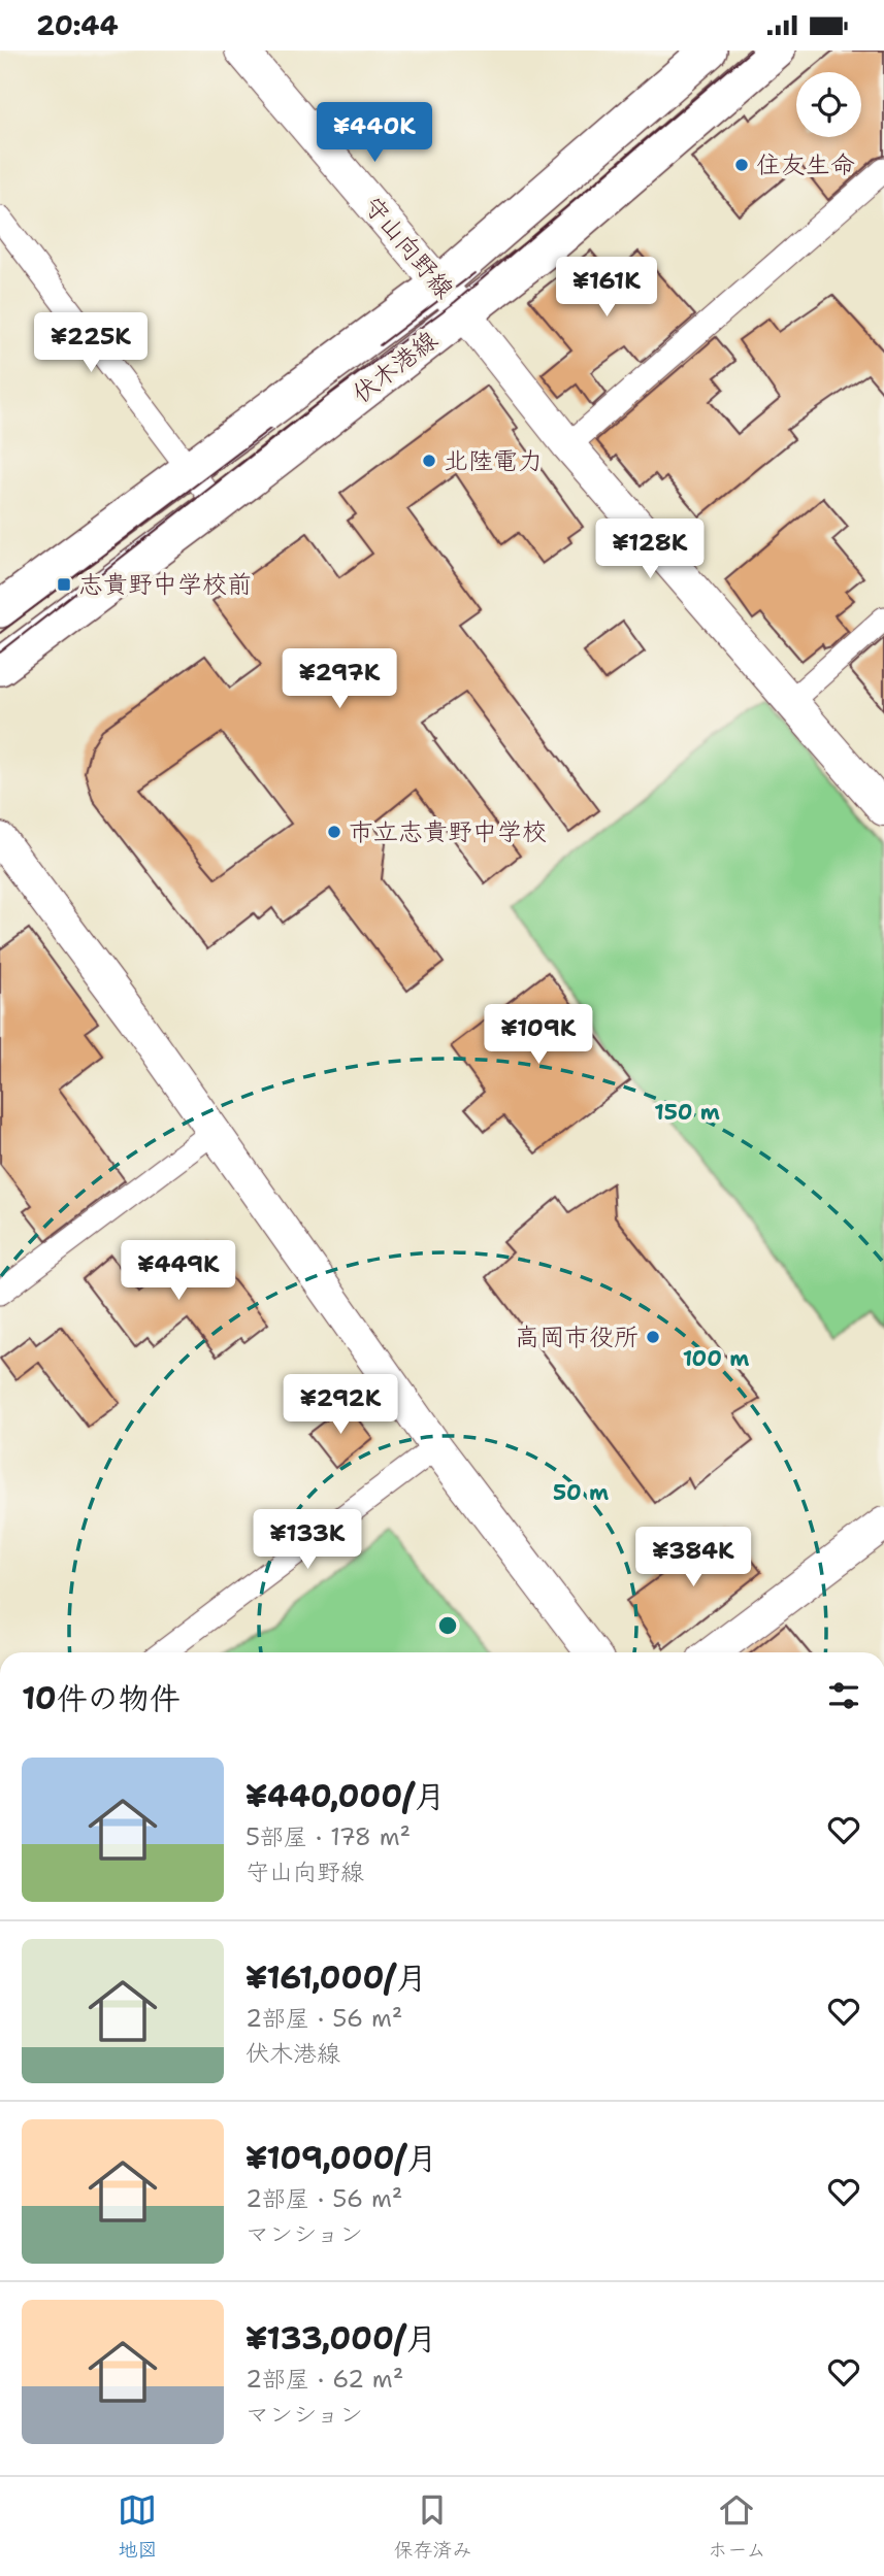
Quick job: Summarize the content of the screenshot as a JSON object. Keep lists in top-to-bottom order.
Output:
{
  "streets": {
    "main road": ["伏木港線"],
    "street": ["守山向野線"]
  },
  "crossings": [
    ["守山向野線", "伏木港線"]
  ],
  "places": {
    "other": [
      "住友生命",
      "北陸電力",
      "市立志貴野中学校",
      "高岡市役所"
    ],
    "transit": ["志貴野中学校前"]
  },
  "page": {
    "status": "20:44",
    "price": [
      "¥440K",
      "¥161K",
      "¥225K",
      "¥128K",
      "¥297K",
      "¥109K",
      "¥449K",
      "¥292K",
      "¥133K",
      "¥384K"
    ],
    "heading": "10件の物件",
    "list": [
      {
        "name": "¥440,000/月",
        "note": "5部屋 · 178 m² · 守山向野線"
      },
      {
        "name": "¥161,000/月",
        "note": "2部屋 · 56 m² · 伏木港線"
      },
      {
        "name": "¥109,000/月",
        "note": "2部屋 · 56 m² · マンション"
      },
      {
        "name": "¥133,000/月",
        "note": "2部屋 · 62 m² · マンション"
      }
    ],
    "tabs": ["地図", "保存済み", "ホーム"]
  },
  "rings": ["150 m", "100 m", "50 m"]
}
